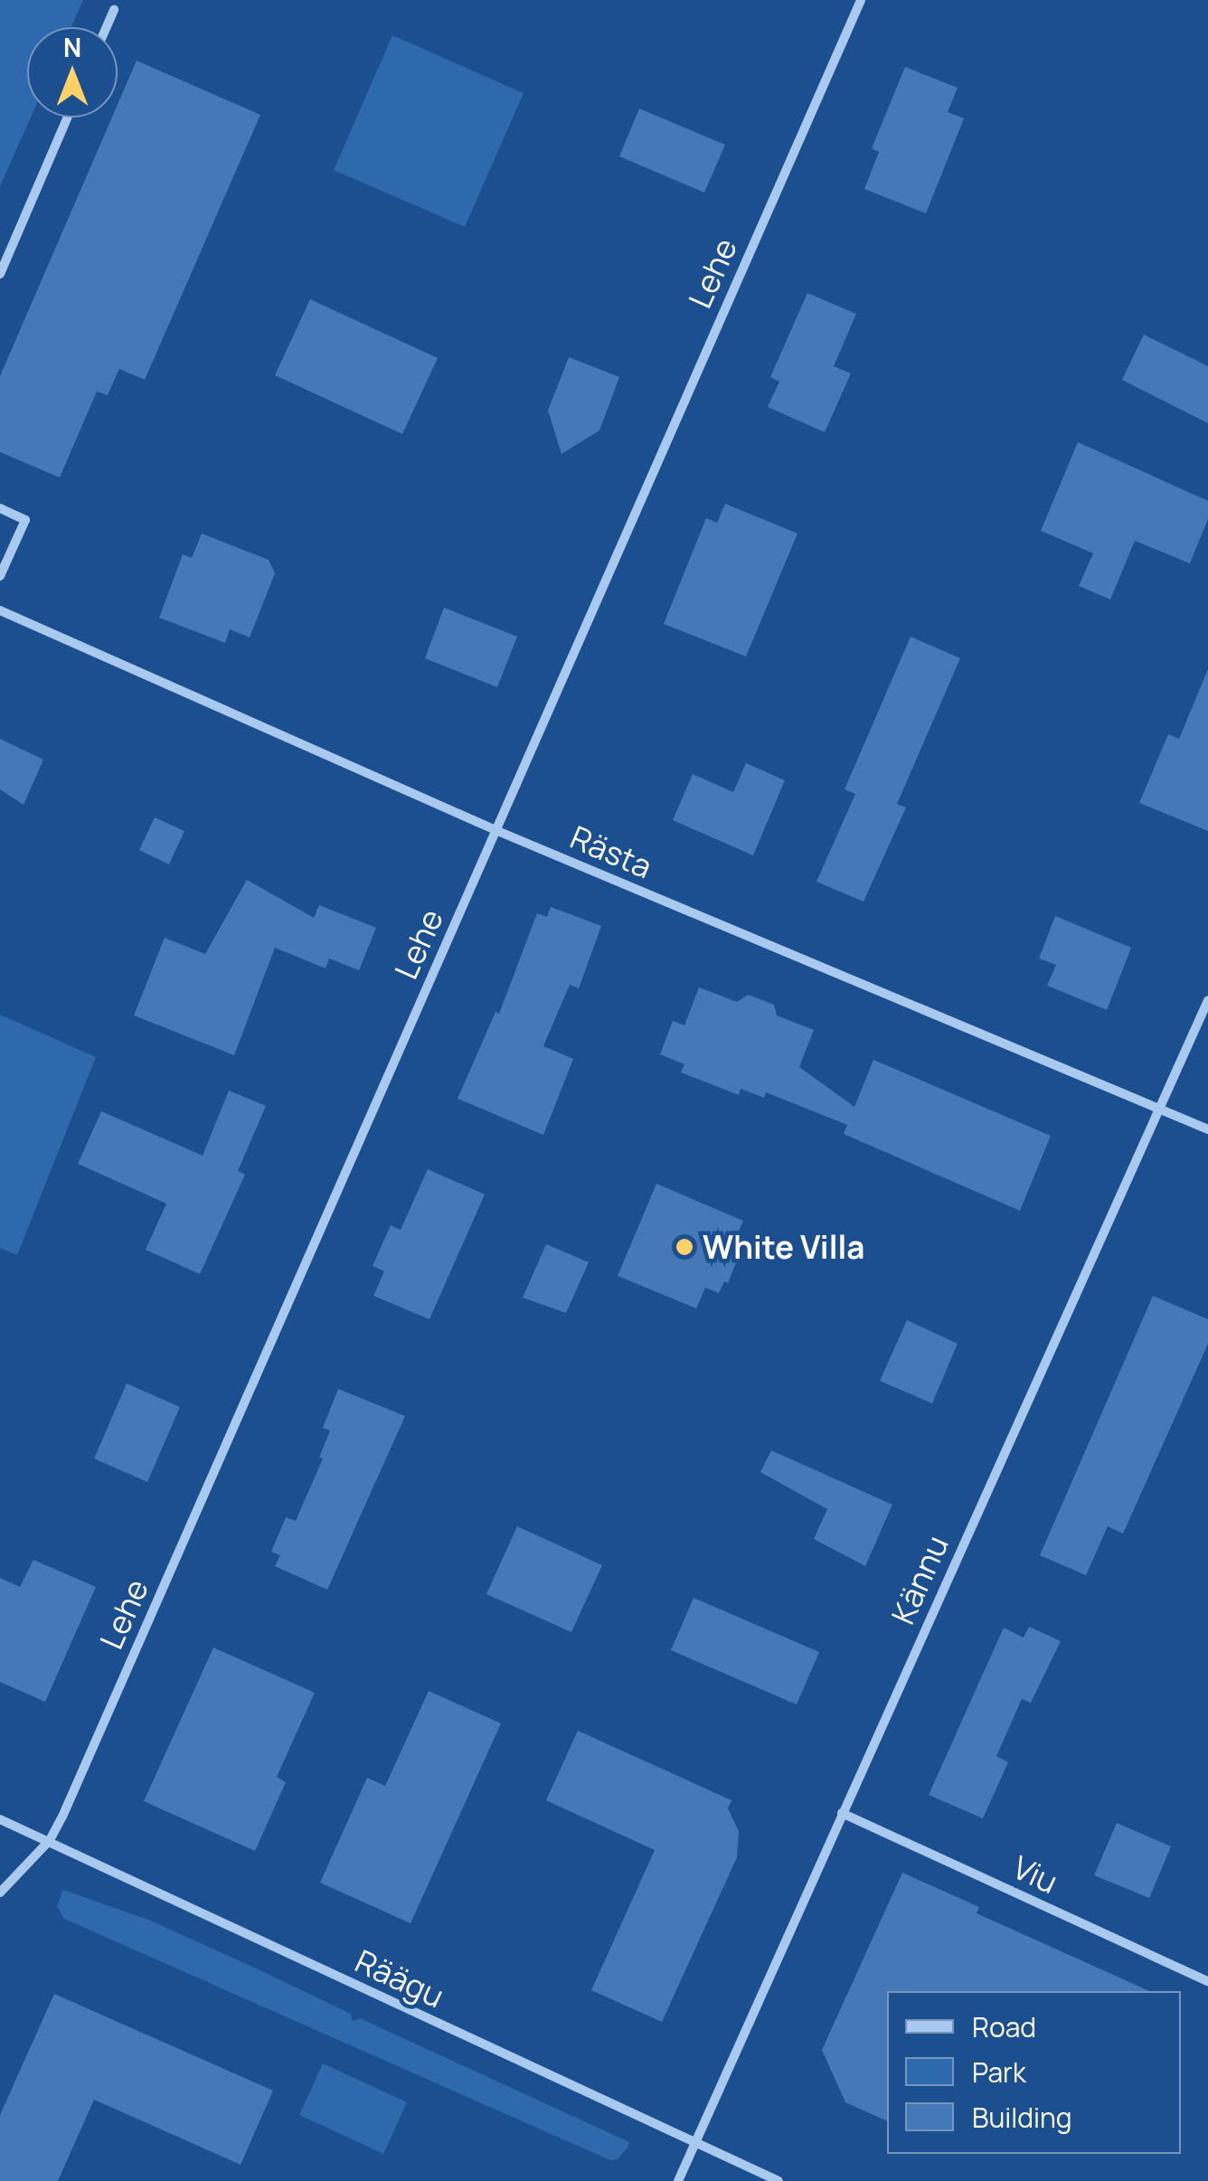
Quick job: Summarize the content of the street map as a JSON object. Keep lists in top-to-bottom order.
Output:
{
  "streets": {
    "street": [
      "Lehe",
      "Rästa",
      "Kännu",
      "Viu",
      "Räägu"
    ]
  },
  "crossings": [
    ["Lehe", "Rästa"],
    ["Lehe", "Räägu"],
    ["Rästa", "Kännu"],
    ["Kännu", "Viu"],
    ["Kännu", "Räägu"]
  ],
  "places": ["White Villa"],
  "legend": ["Road", "Park", "Building"],
  "north": "top"
}
